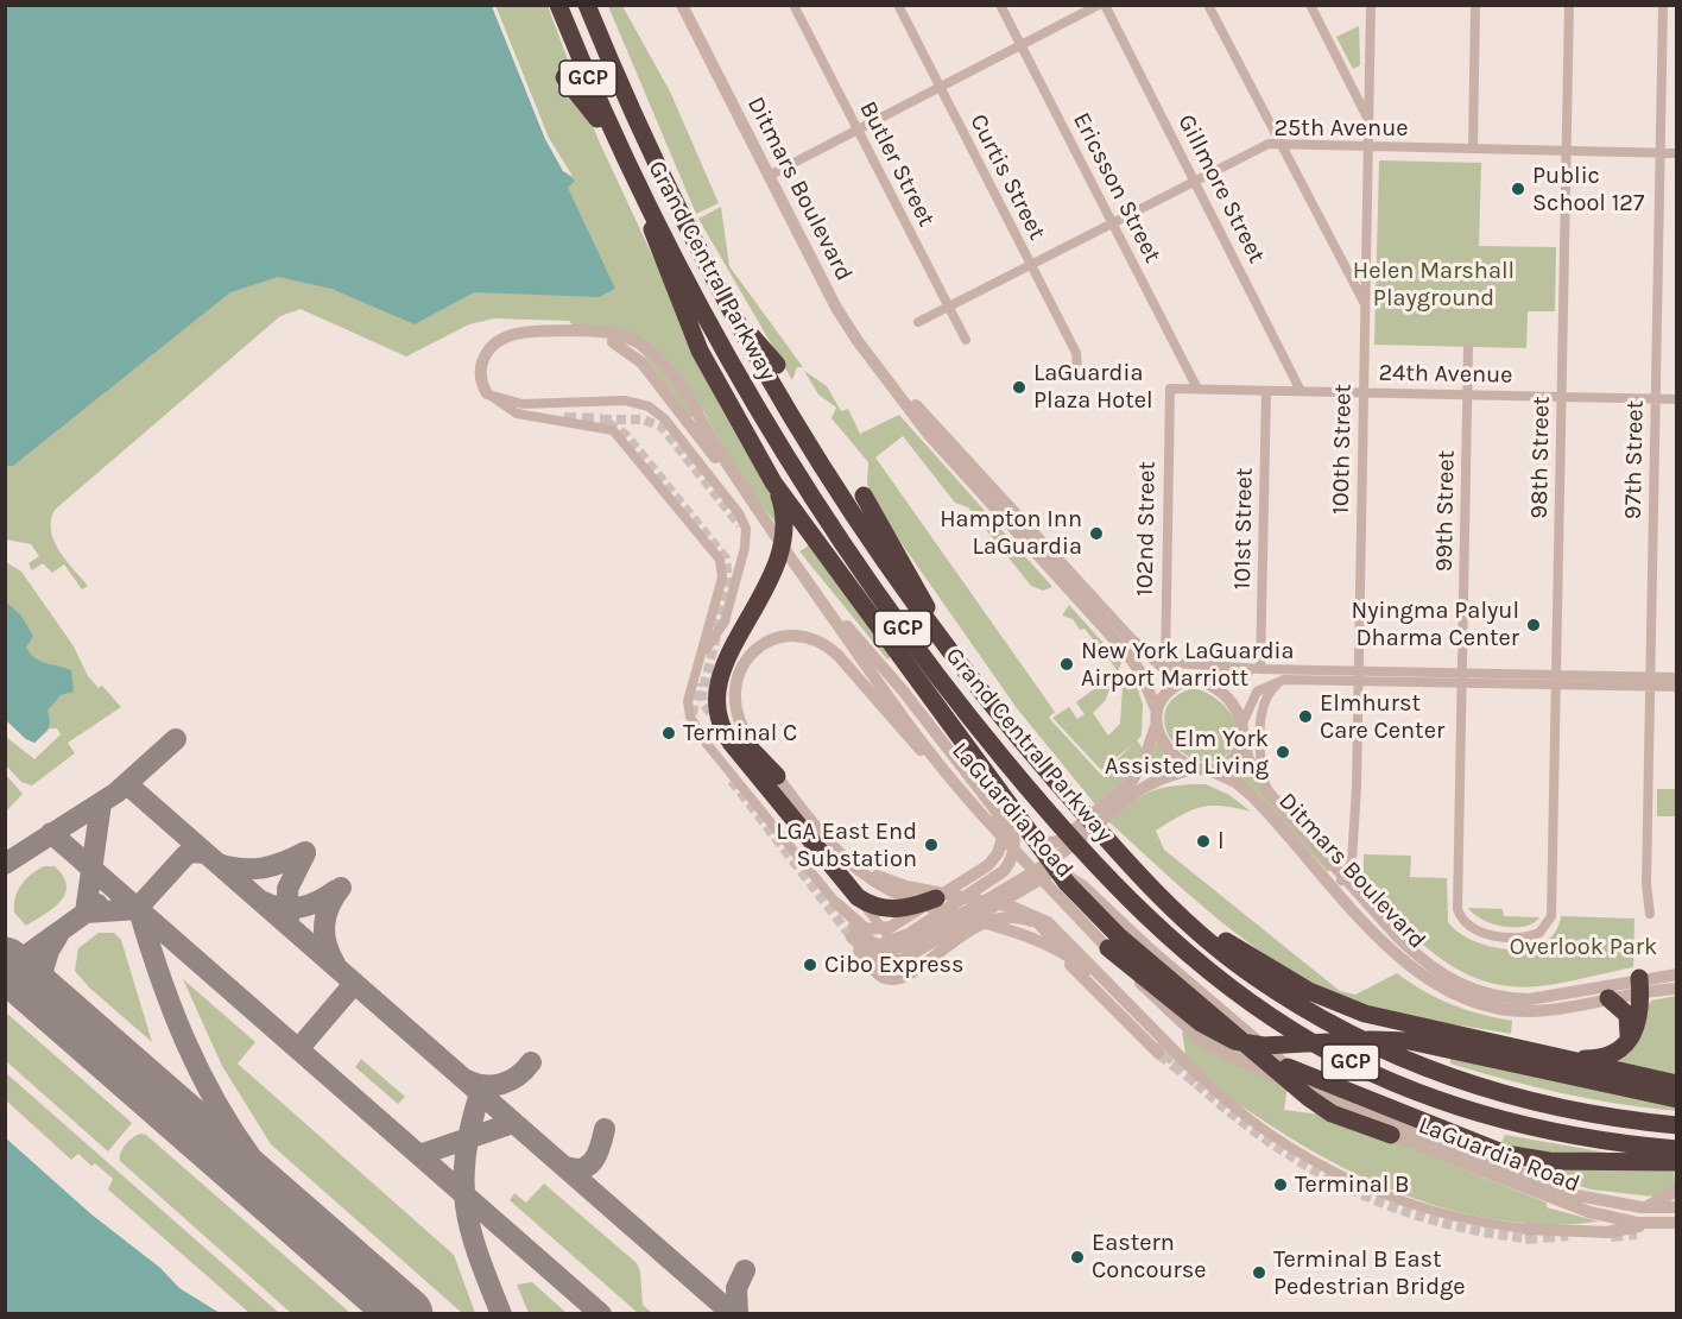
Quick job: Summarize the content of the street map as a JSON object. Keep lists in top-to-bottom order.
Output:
{
  "streets": {
    "highway": ["GCP", "Grand Central Parkway"],
    "street": [
      "25th Avenue",
      "Butler Street",
      "Curtis Street",
      "Ericsson Street",
      "Ditmars Boulevard",
      "Gillmore Street",
      "24th Avenue",
      "100th Street",
      "98th Street",
      "97th Street",
      "99th Street",
      "102nd Street",
      "101st Street",
      "LaGuardia Road"
    ]
  },
  "crossings": [
    ["25th Avenue", "Butler Street"],
    ["25th Avenue", "Curtis Street"],
    ["25th Avenue", "Ericsson Street"],
    ["25th Avenue", "Gillmore Street"],
    ["25th Avenue", "100th Street"],
    ["25th Avenue", "98th Street"],
    ["25th Avenue", "97th Street"],
    ["Ericsson Street", "24th Avenue"],
    ["Ditmars Boulevard", "100th Street"],
    ["Ditmars Boulevard", "102nd Street"],
    ["Gillmore Street", "24th Avenue"],
    ["24th Avenue", "100th Street"],
    ["24th Avenue", "98th Street"],
    ["24th Avenue", "97th Street"],
    ["24th Avenue", "99th Street"],
    ["24th Avenue", "102nd Street"],
    ["24th Avenue", "101st Street"],
    ["98th Street", "99th Street"]
  ],
  "parks": ["Helen Marshall Playground", "Overlook Park"],
  "places": [
    "Public School 127",
    "LaGuardia Plaza Hotel",
    "Hampton Inn LaGuardia",
    "Nyingma Palyul Dharma Center",
    "New York LaGuardia Airport Marriott",
    "Elmhurst Care Center",
    "Terminal C",
    "Elm York Assisted Living",
    "l",
    "LGA East End Substation",
    "Cibo Express",
    "Terminal B",
    "Eastern Concourse",
    "Terminal B East Pedestrian Bridge"
  ]
}
